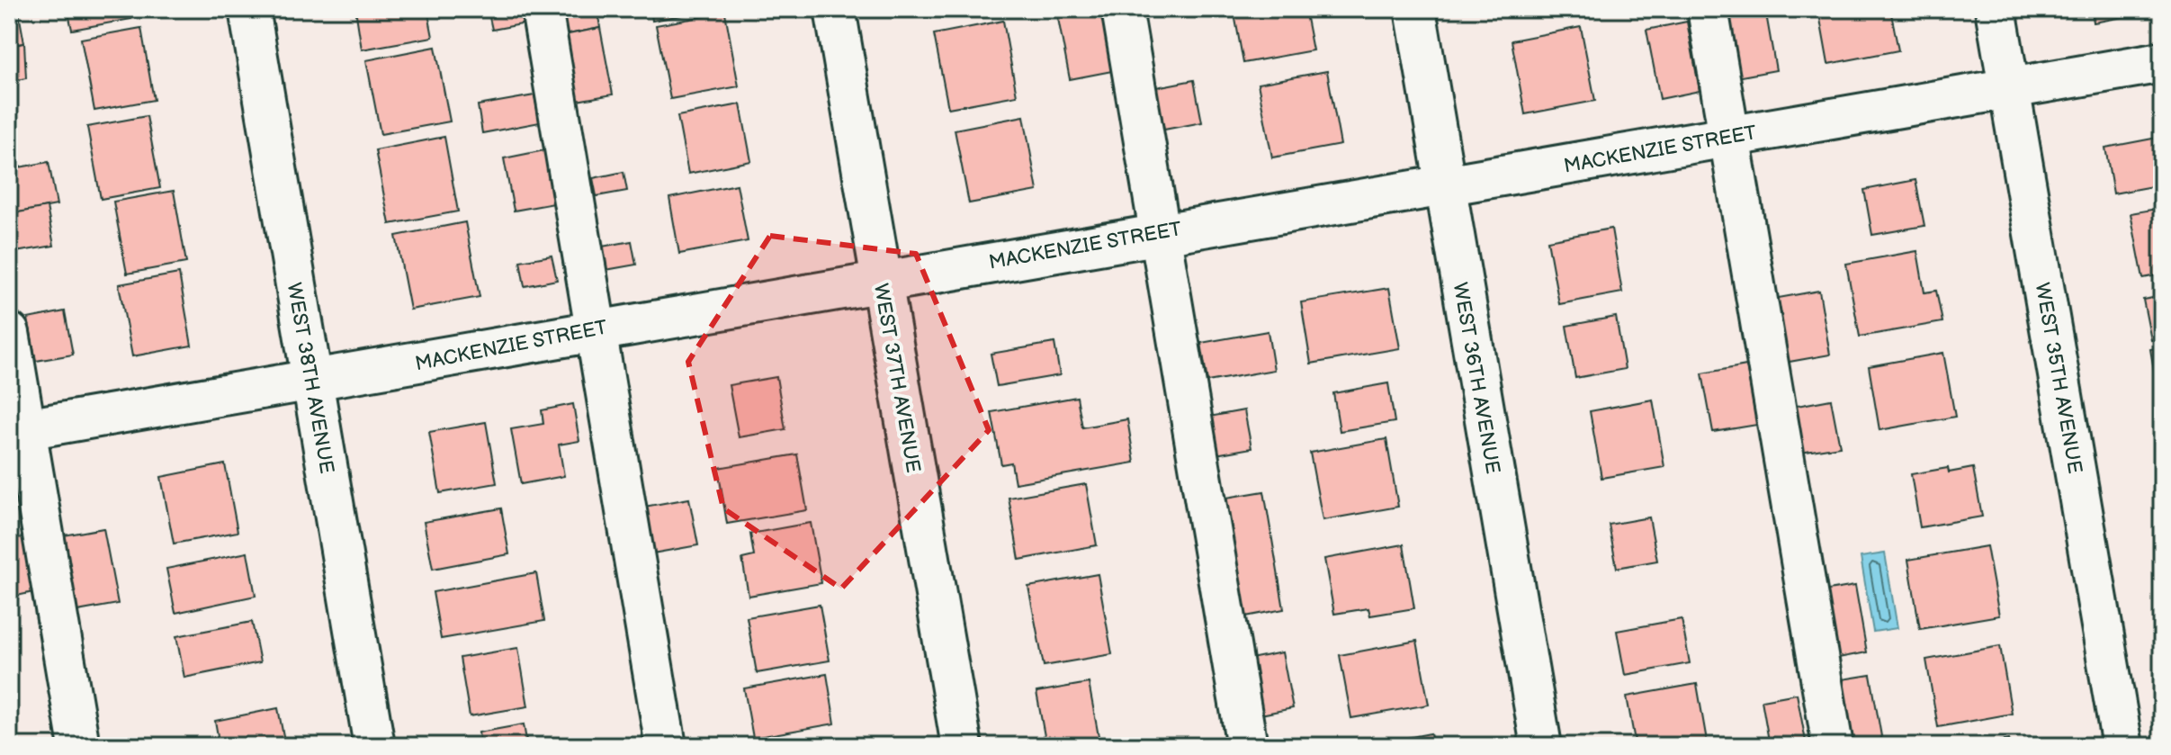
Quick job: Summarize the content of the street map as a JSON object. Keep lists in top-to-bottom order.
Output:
{
  "streets": {
    "street": [
      "MACKENZIE STREET",
      "WEST 38TH AVENUE",
      "WEST 37TH AVENUE",
      "WEST 36TH AVENUE",
      "WEST 35TH AVENUE"
    ]
  },
  "crossings": [
    ["MACKENZIE STREET", "WEST 38TH AVENUE"],
    ["MACKENZIE STREET", "WEST 37TH AVENUE"],
    ["MACKENZIE STREET", "WEST 36TH AVENUE"],
    ["MACKENZIE STREET", "WEST 35TH AVENUE"]
  ]
}
